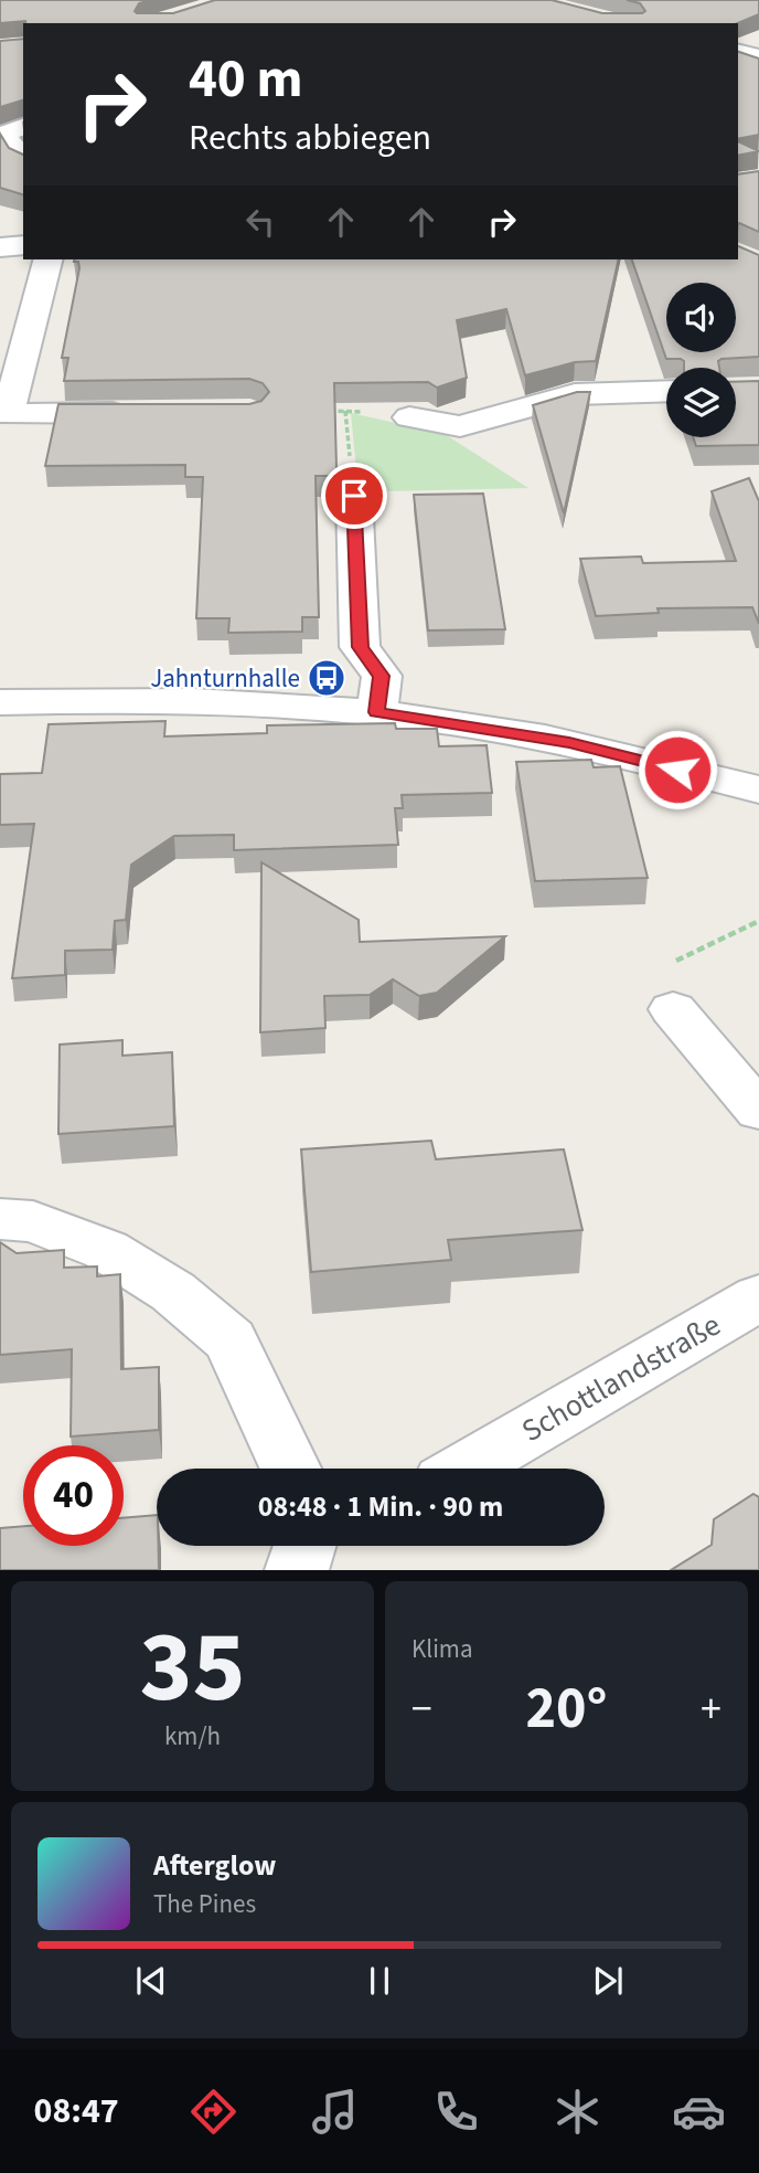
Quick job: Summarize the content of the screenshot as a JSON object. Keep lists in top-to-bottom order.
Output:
{
  "streets": {
    "street": ["Schottlandstraße"]
  },
  "places": {
    "bus stop": ["Jahnturnhalle"]
  },
  "page": {
    "turn": ["40 m", "Rechts abbiegen"],
    "limit": "40",
    "trip": "08:48 · 1 Min. · 90 m",
    "tile": [
      ["35", "km/h"],
      "Klima"
    ],
    "heat": ["−", "20°", "+"],
    "song": ["Afterglow", "The Pines"],
    "tabs": "08:47"
  }
}
